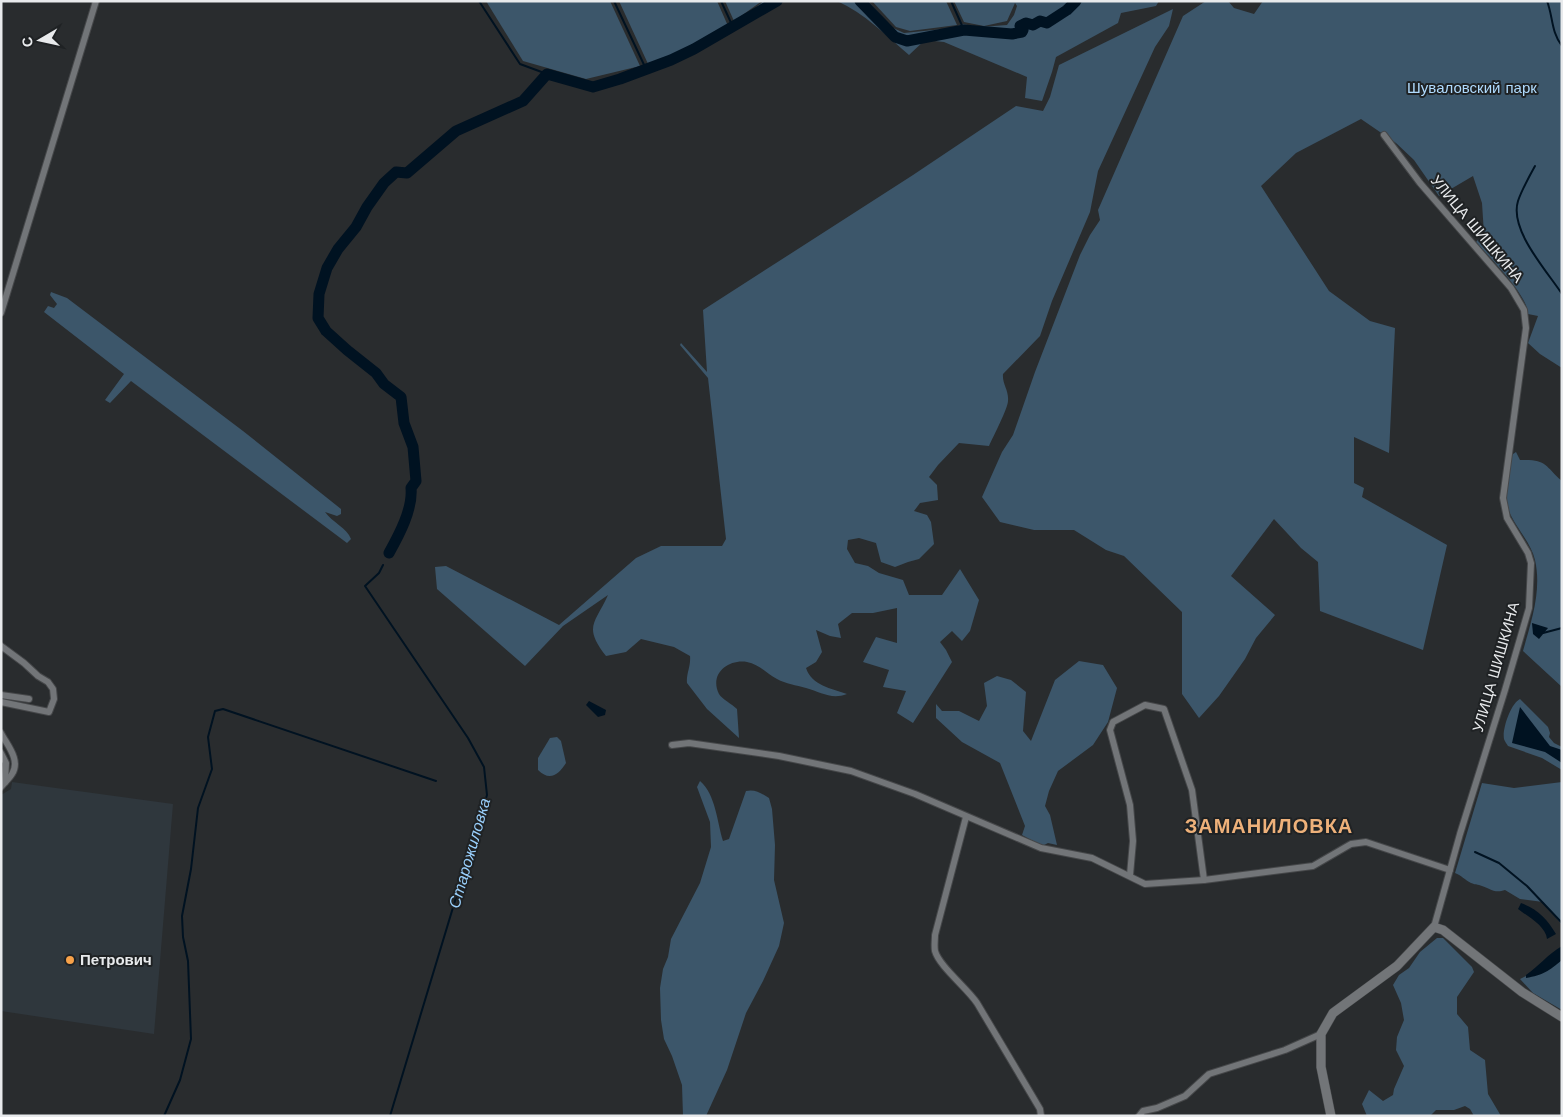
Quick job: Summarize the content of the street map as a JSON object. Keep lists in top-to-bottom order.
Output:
{
  "streets": {
    "street": ["УЛИЦА ШИШКИНА"]
  },
  "districts": ["ЗАМАНИЛОВКА"],
  "water": ["Старожиловка"],
  "parks": ["Шуваловский парк"],
  "places": ["Петрович"],
  "north": "left"
}
